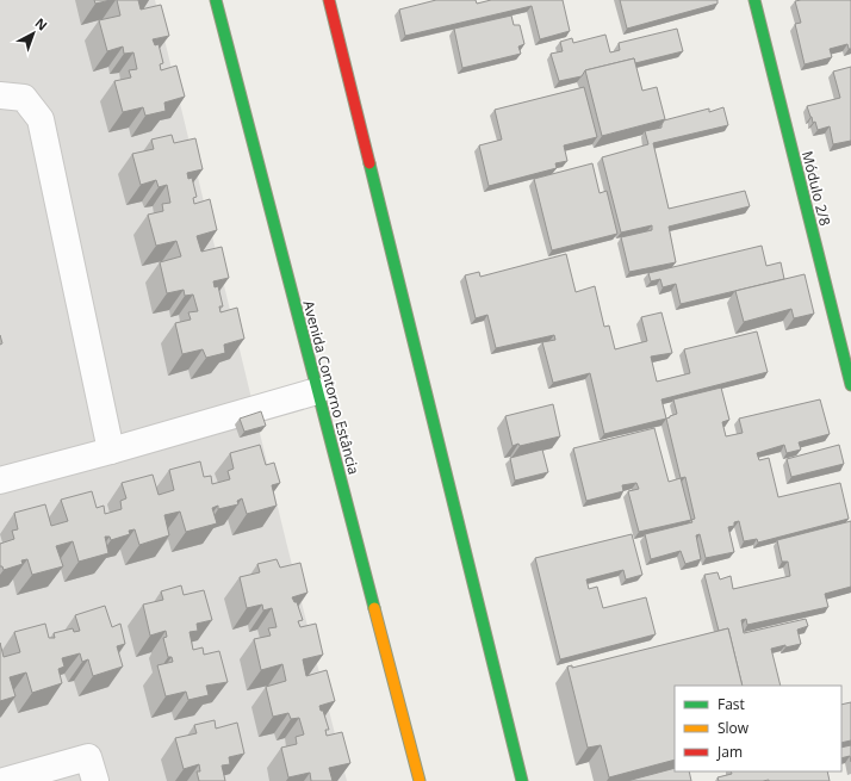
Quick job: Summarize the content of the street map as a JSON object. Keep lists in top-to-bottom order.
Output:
{
  "streets": {
    "street": ["Módulo 2/8", "Avenida Contorno Estância"]
  },
  "legend": ["Fast", "Slow", "Jam"],
  "north": "top right"
}
